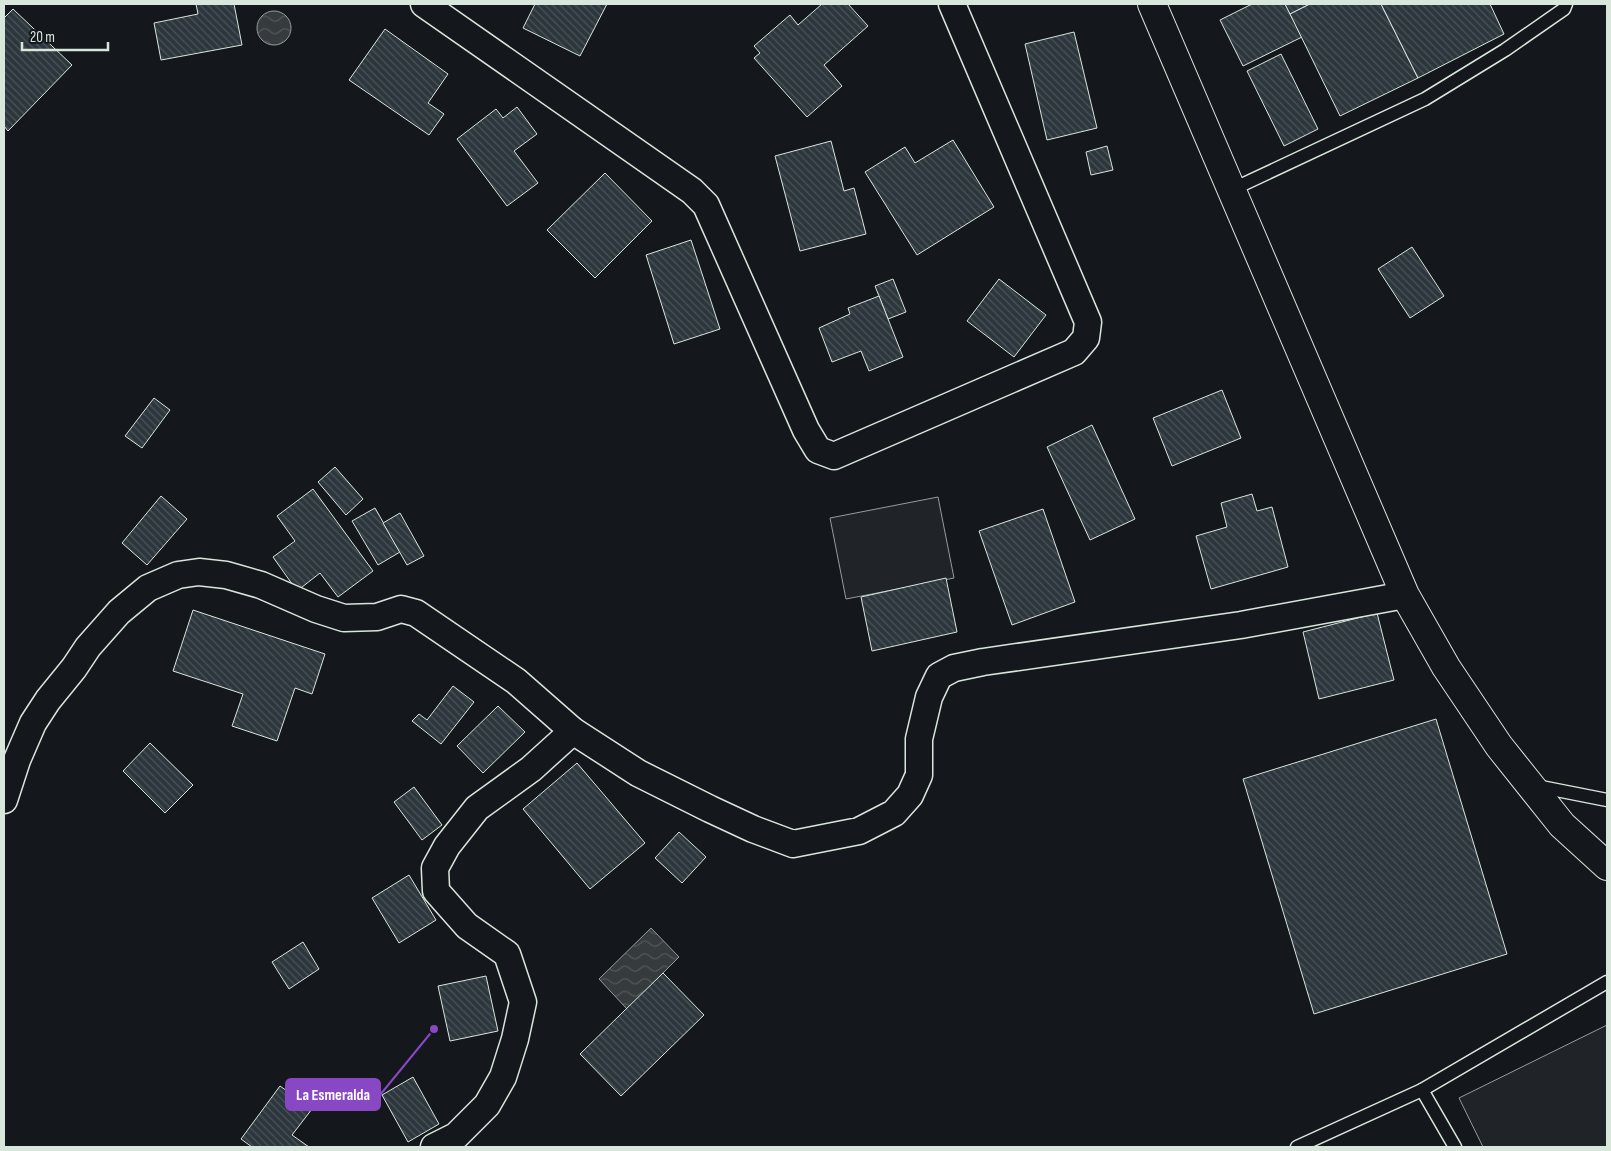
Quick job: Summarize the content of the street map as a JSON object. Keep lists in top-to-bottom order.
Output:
{
  "places": ["La Esmeralda"],
  "scale_bar": "20 m"
}
